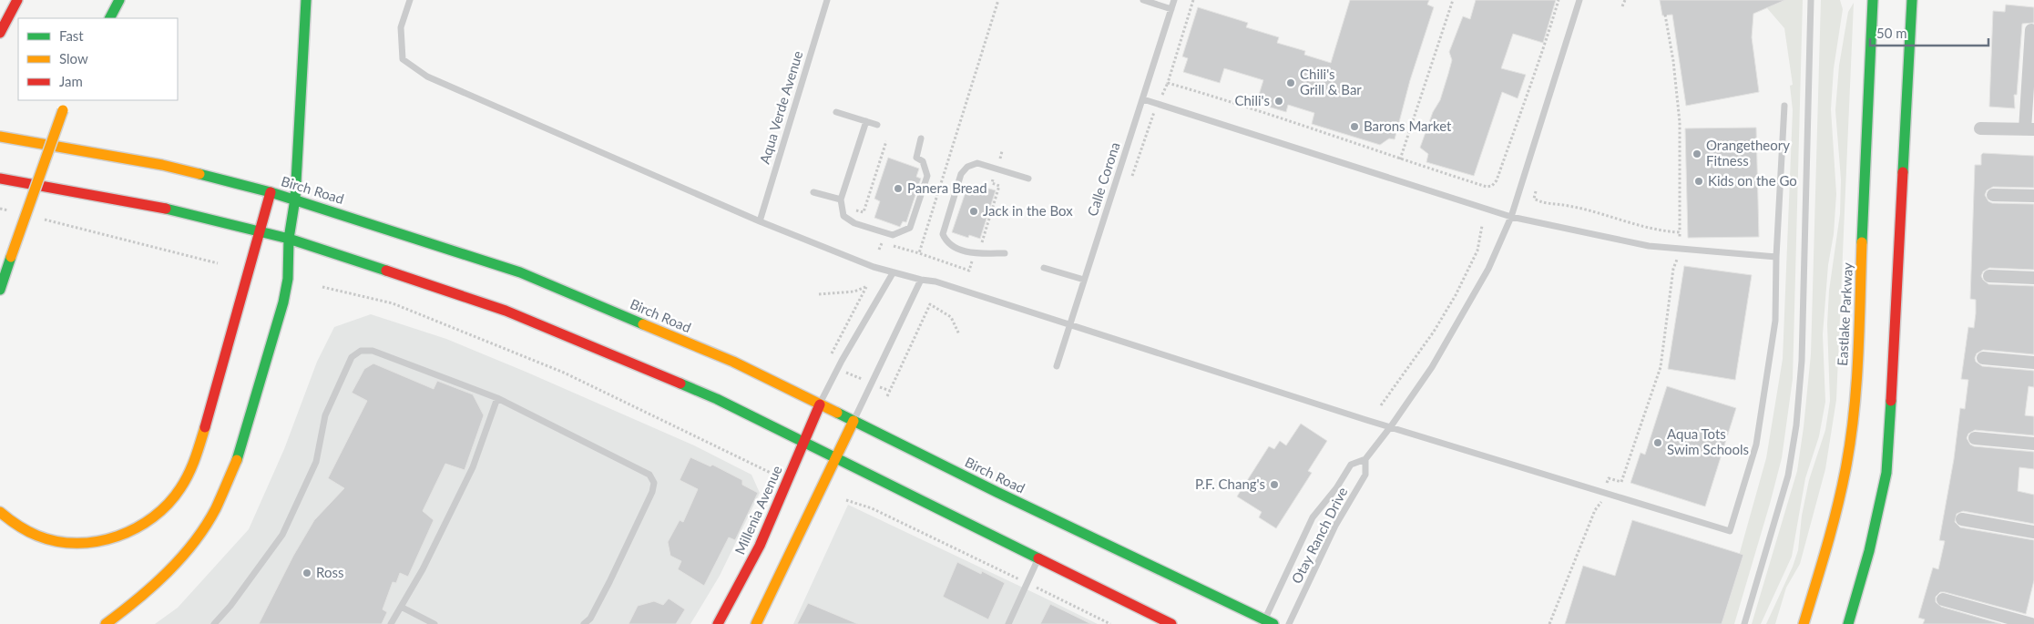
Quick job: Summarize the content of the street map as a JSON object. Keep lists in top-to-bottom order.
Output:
{
  "streets": {
    "main road": ["Birch Road", "Eastlake Parkway", "Millenia Avenue"],
    "lane": ["Aqua Verde Avenue", "Calle Corona", "Otay Ranch Drive"]
  },
  "crossings": [
    ["Birch Road", "Millenia Avenue"],
    ["Birch Road", "Otay Ranch Drive"]
  ],
  "places": [
    "Chili's Grill & Bar",
    "Chili's",
    "Barons Market",
    "Orangetheory Fitness",
    "Kids on the Go",
    "Panera Bread",
    "Jack in the Box",
    "Aqua Tots Swim Schools",
    "P.F. Chang's",
    "Ross"
  ],
  "legend": ["Fast", "Slow", "Jam"],
  "scale_bar": "50 m"
}
